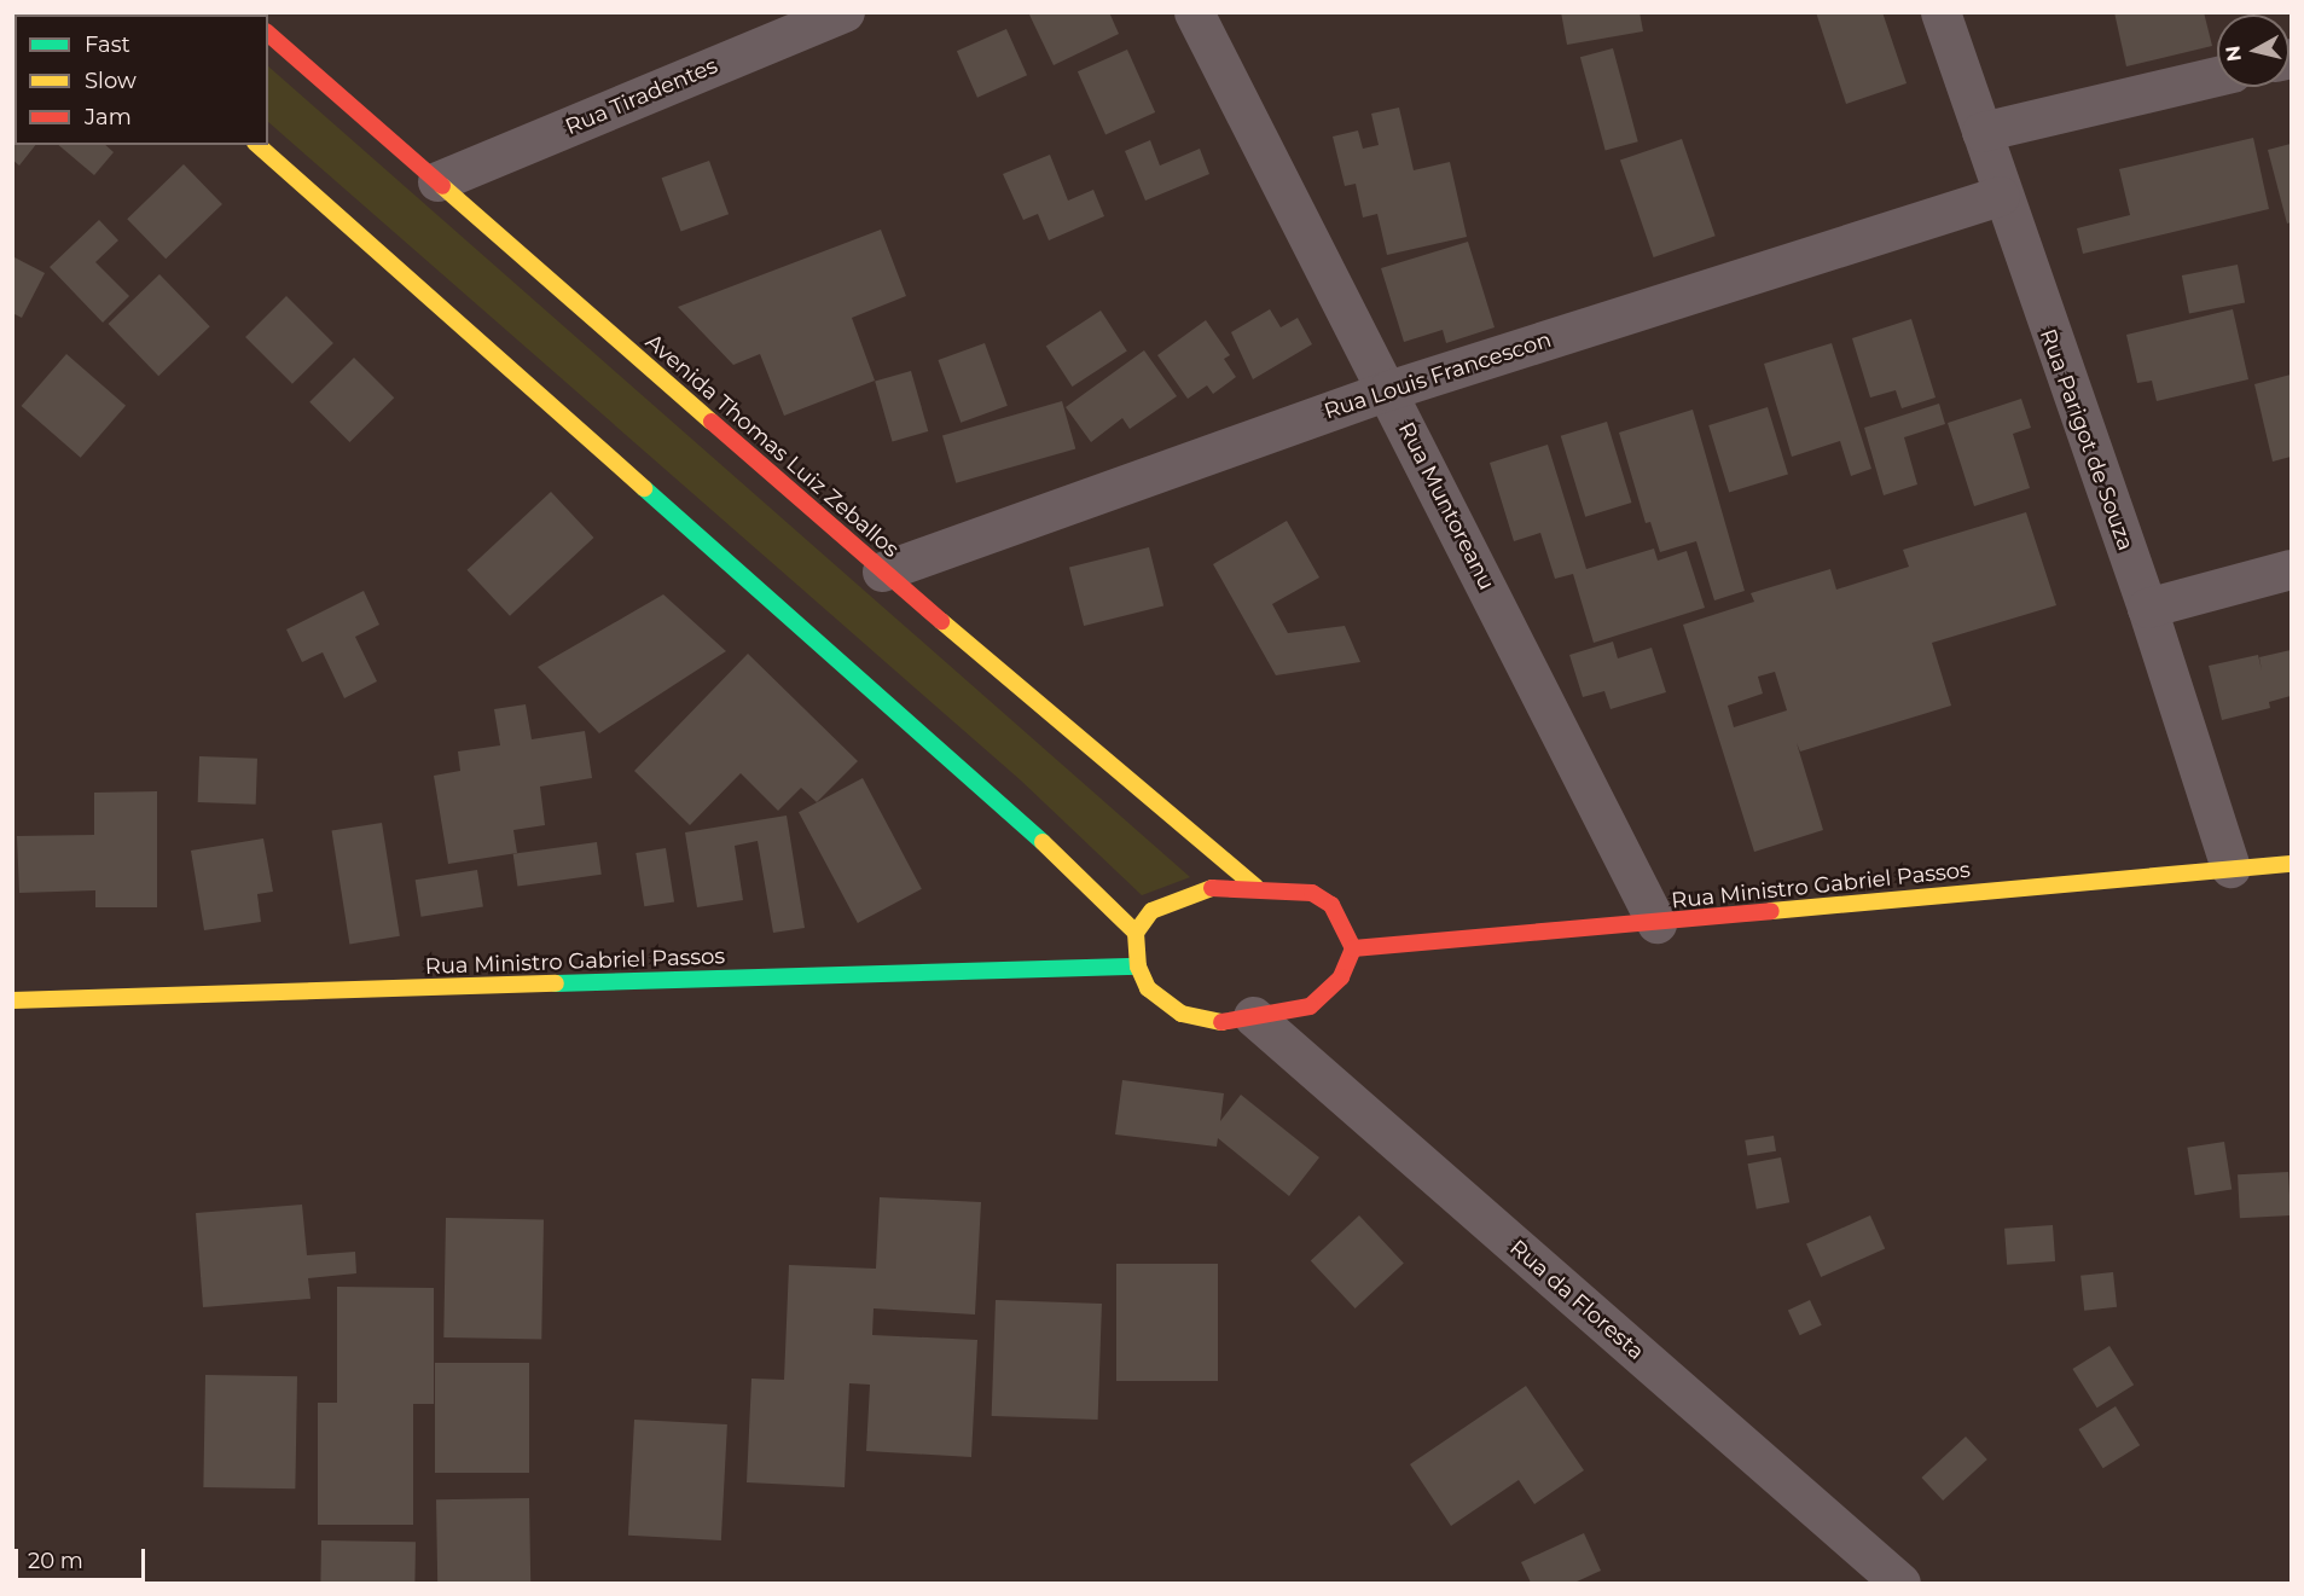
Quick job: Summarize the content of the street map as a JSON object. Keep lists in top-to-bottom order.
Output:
{
  "streets": {
    "main road": ["Avenida Thomas Luiz Zeballos", "Rua Ministro Gabriel Passos"],
    "street": [
      "Rua Tiradentes",
      "Rua Louis Francescon",
      "Rua Parigot de Souza",
      "Rua Muntoreanu",
      "Rua da Floresta"
    ]
  },
  "crossings": [
    ["Rua Tiradentes", "Avenida Thomas Luiz Zeballos"],
    ["Rua Louis Francescon", "Rua Parigot de Souza"],
    ["Rua Louis Francescon", "Avenida Thomas Luiz Zeballos"],
    ["Rua Louis Francescon", "Rua Muntoreanu"],
    ["Rua Parigot de Souza", "Rua Ministro Gabriel Passos"],
    ["Avenida Thomas Luiz Zeballos", "Rua Ministro Gabriel Passos"],
    ["Avenida Thomas Luiz Zeballos", "Rua da Floresta"],
    ["Rua Muntoreanu", "Rua Ministro Gabriel Passos"],
    ["Rua Ministro Gabriel Passos", "Rua da Floresta"]
  ],
  "legend": ["Fast", "Slow", "Jam"],
  "scale_bar": "20 m",
  "north": "left"
}
